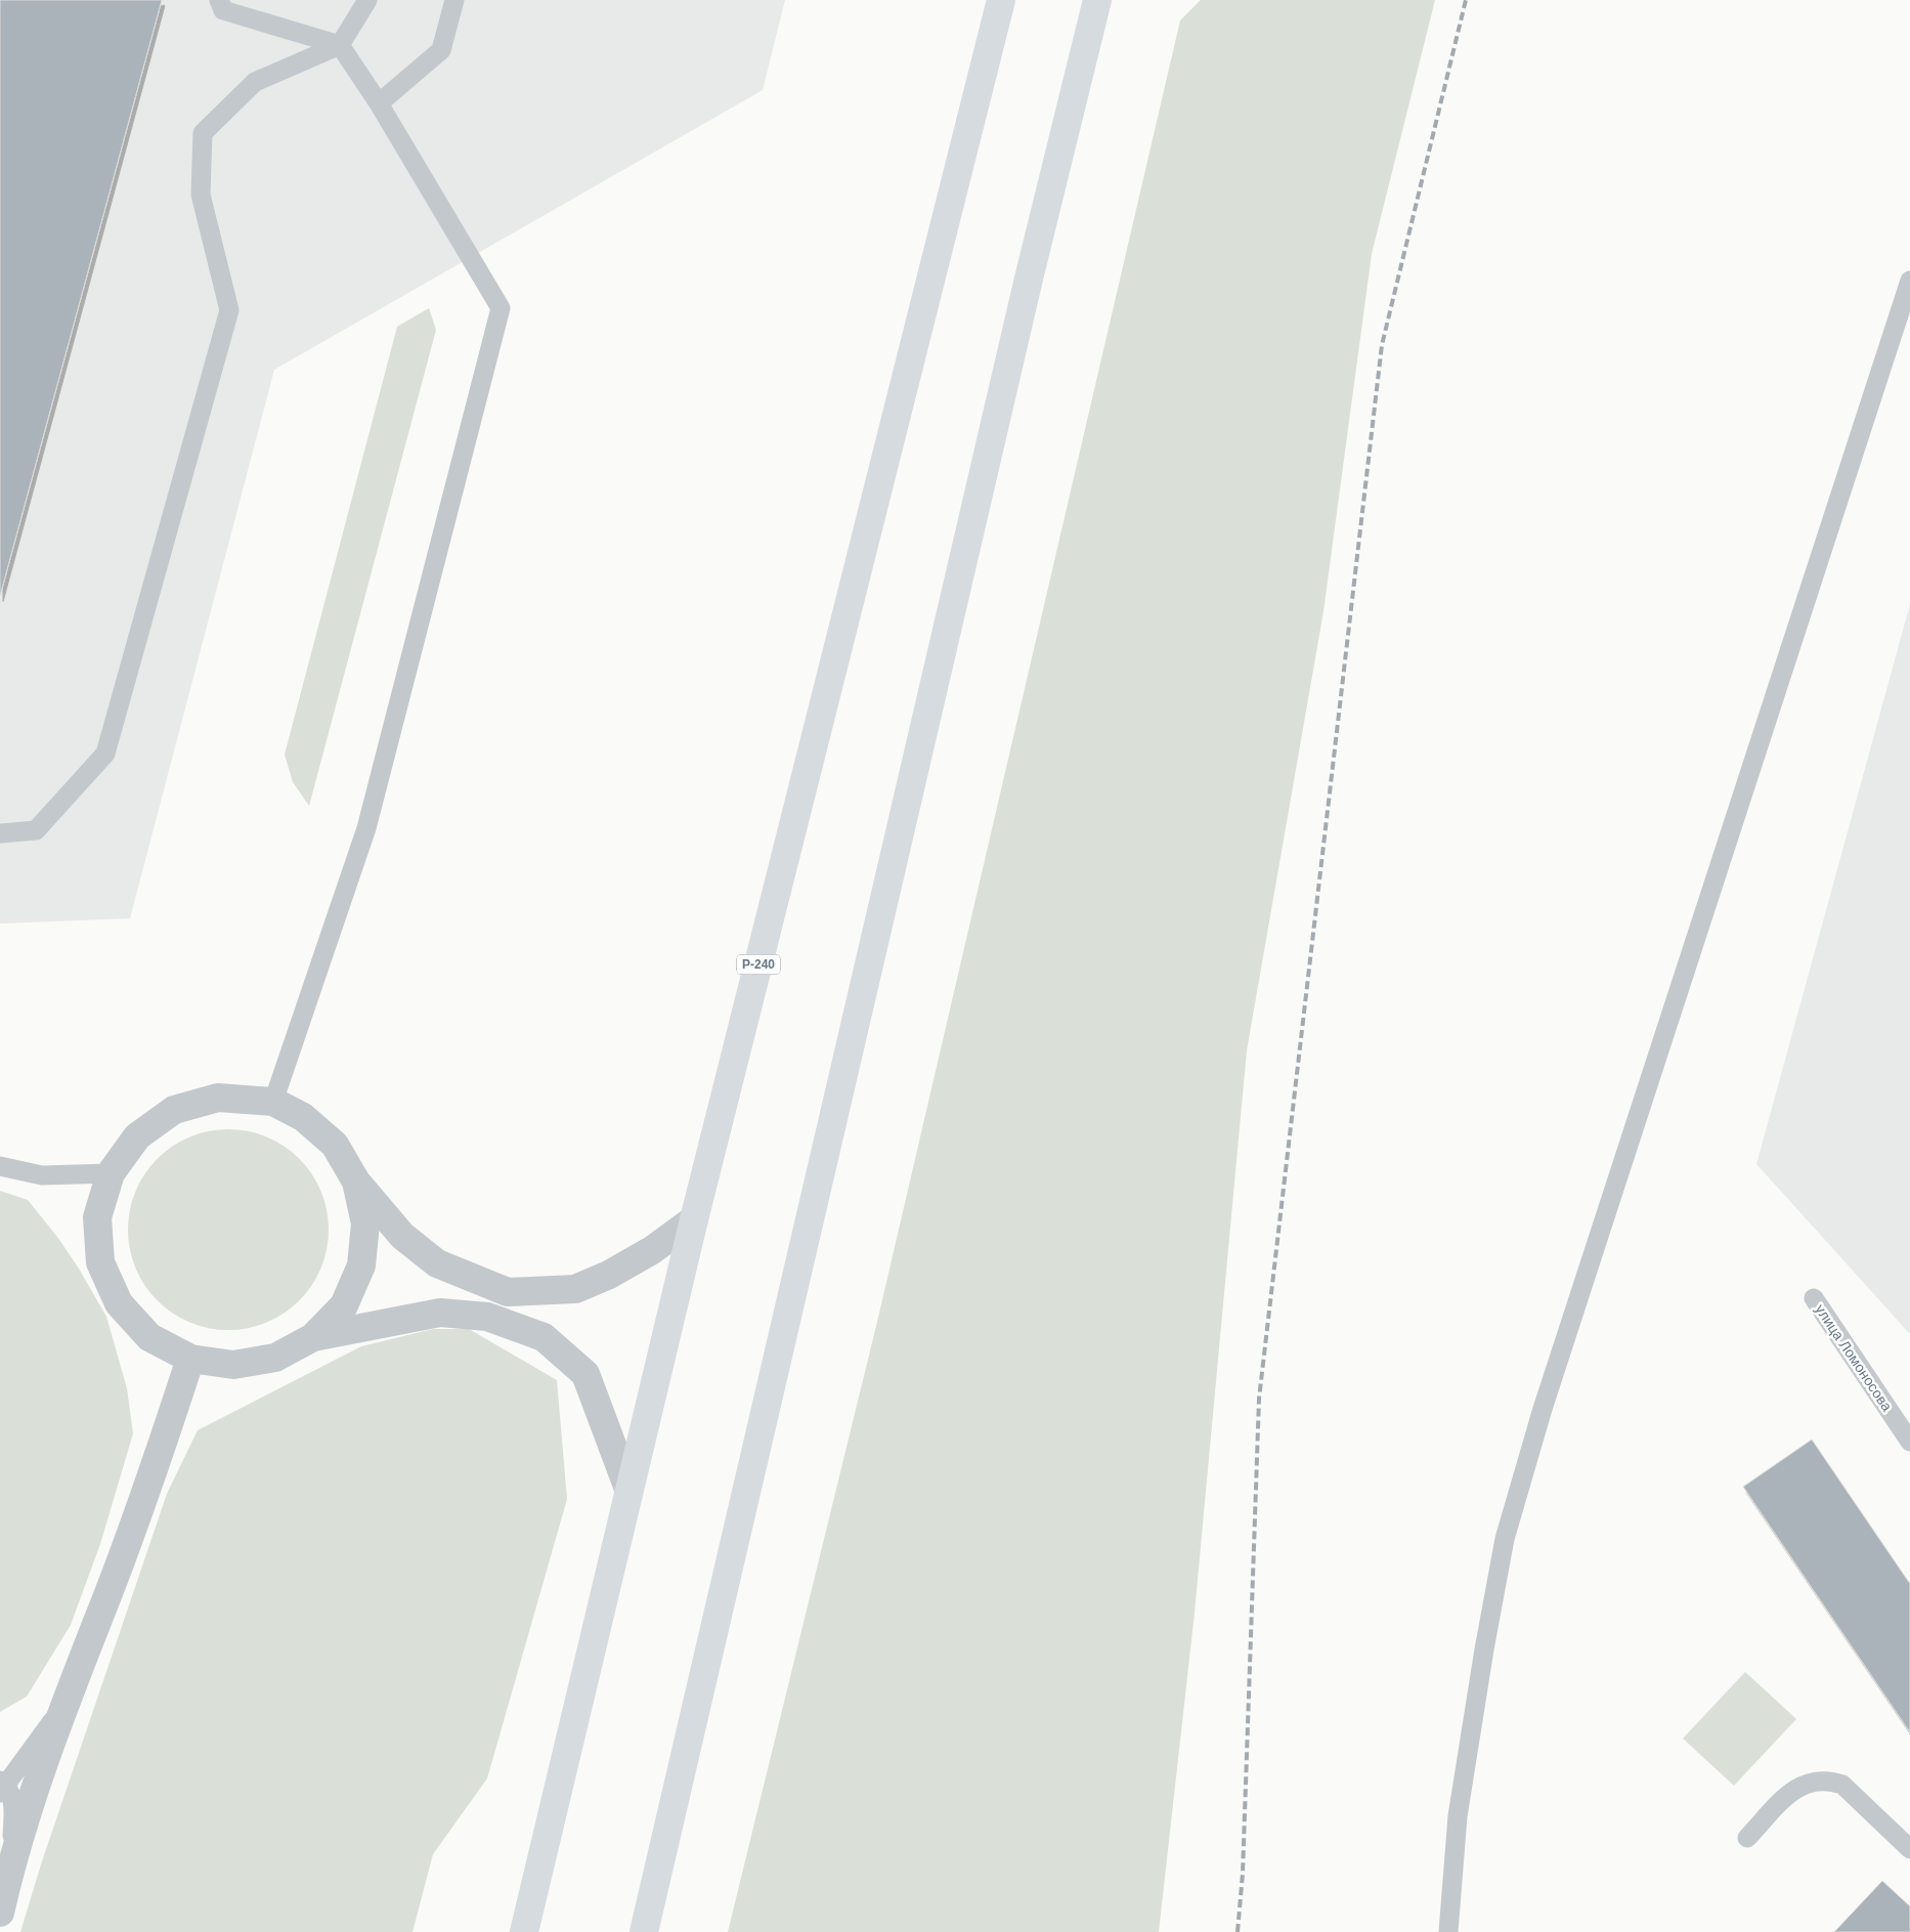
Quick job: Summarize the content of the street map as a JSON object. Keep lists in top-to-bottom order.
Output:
{
  "streets": {
    "highway": ["Р-240"],
    "lane": ["улица Ломоносова"]
  }
}
